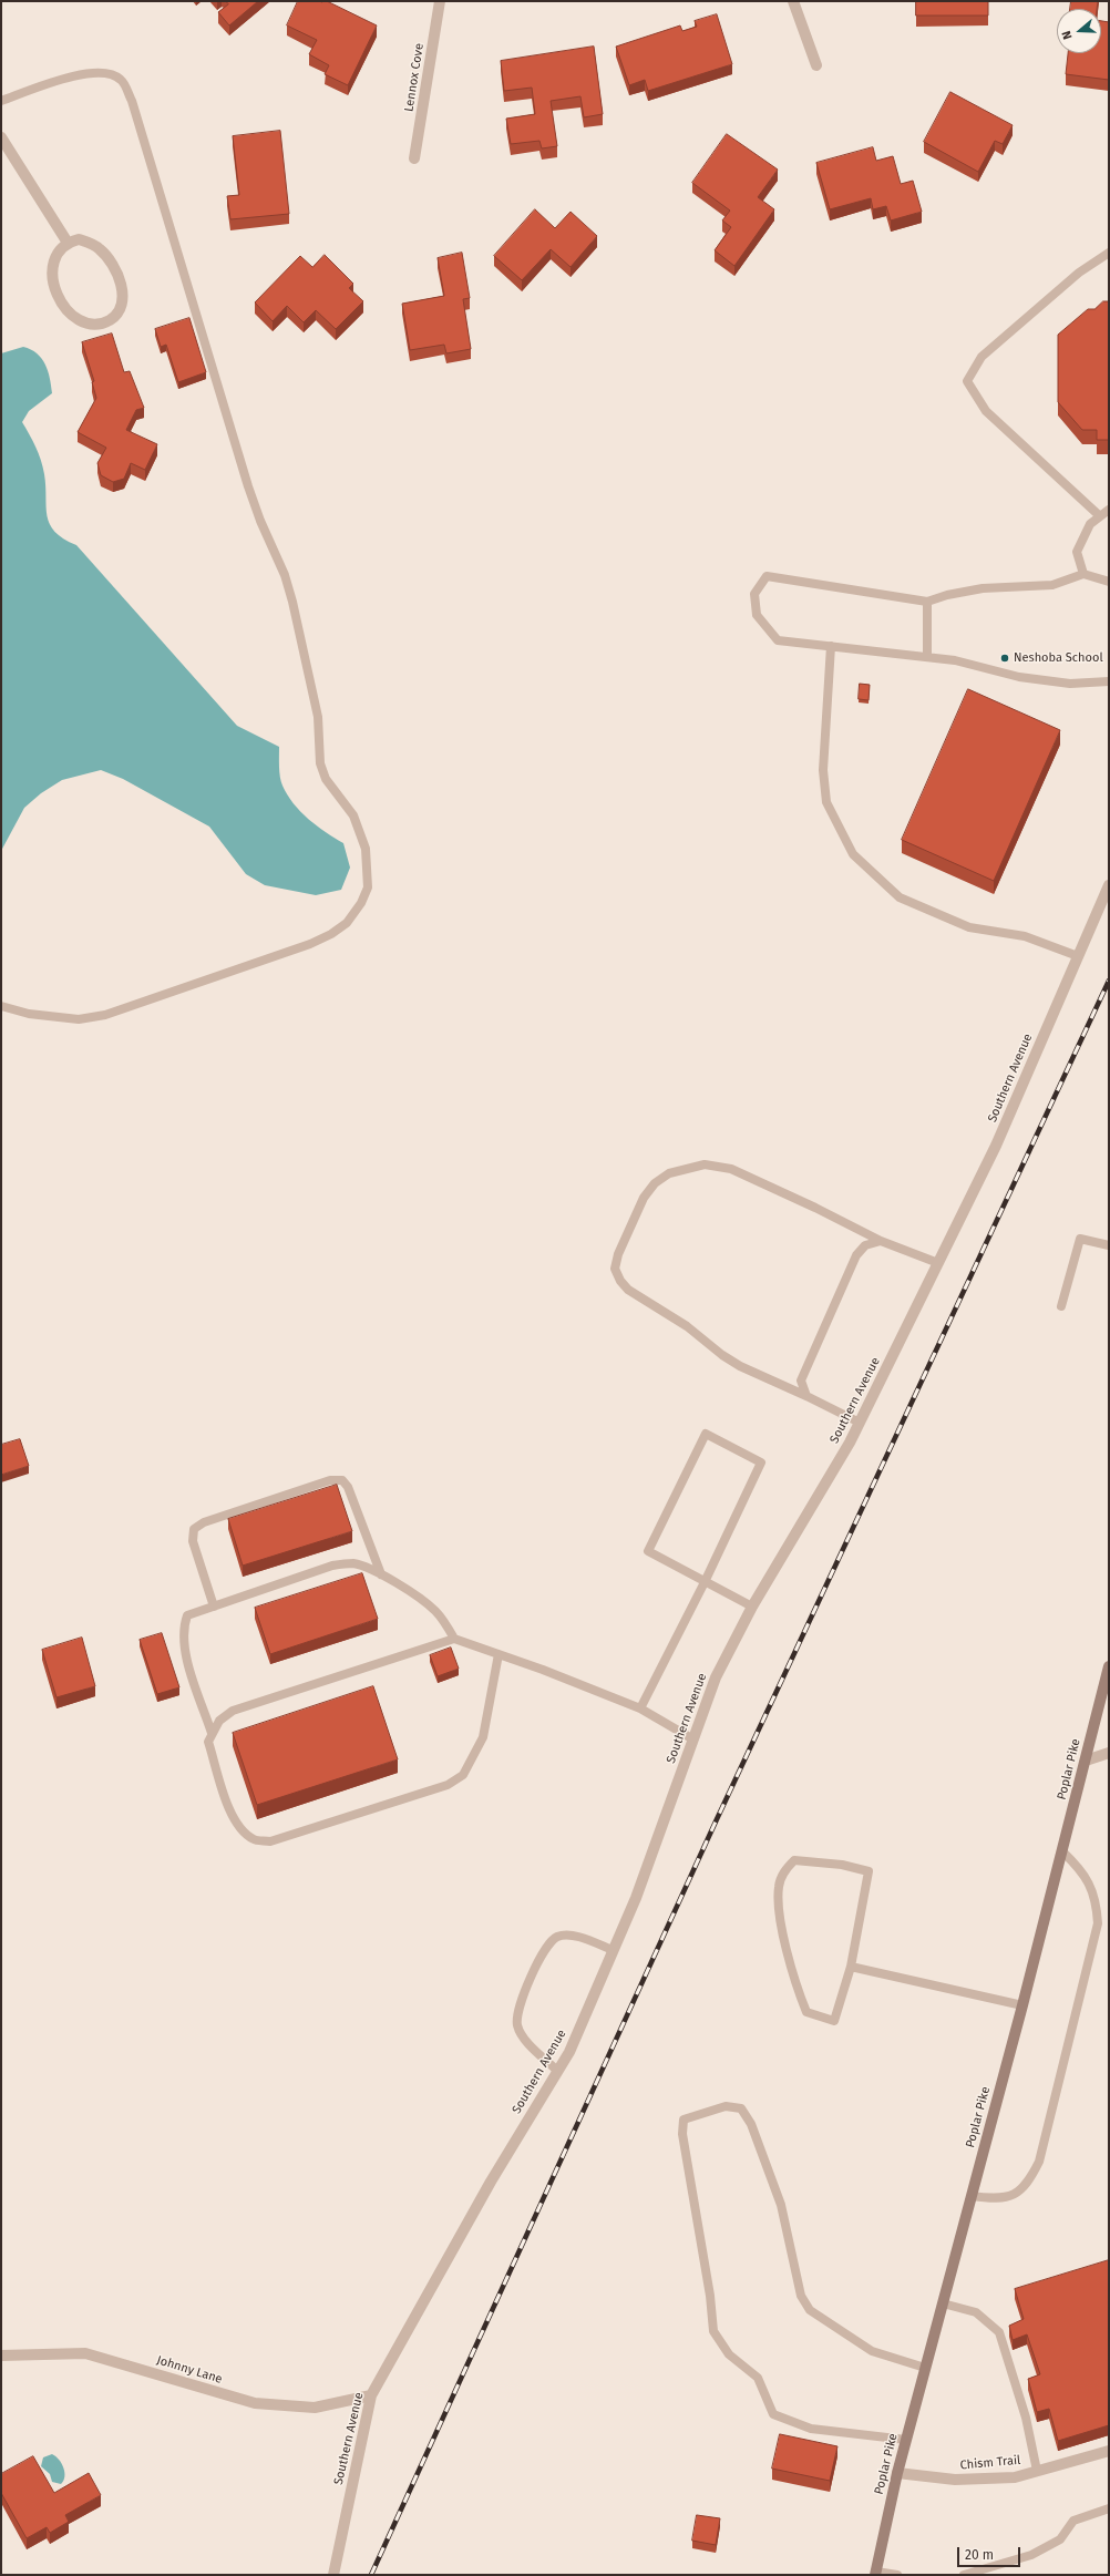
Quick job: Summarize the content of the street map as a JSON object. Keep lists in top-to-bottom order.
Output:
{
  "streets": {
    "main road": ["Poplar Pike"],
    "street": [
      "Lennox Cove",
      "Southern Avenue",
      "Johnny Lane",
      "Chism Trail"
    ]
  },
  "crossings": [
    ["Southern Avenue", "Johnny Lane"],
    ["Poplar Pike", "Chism Trail"]
  ],
  "places": ["Neshoba School"],
  "scale_bar": "20 m",
  "north": "left"
}
